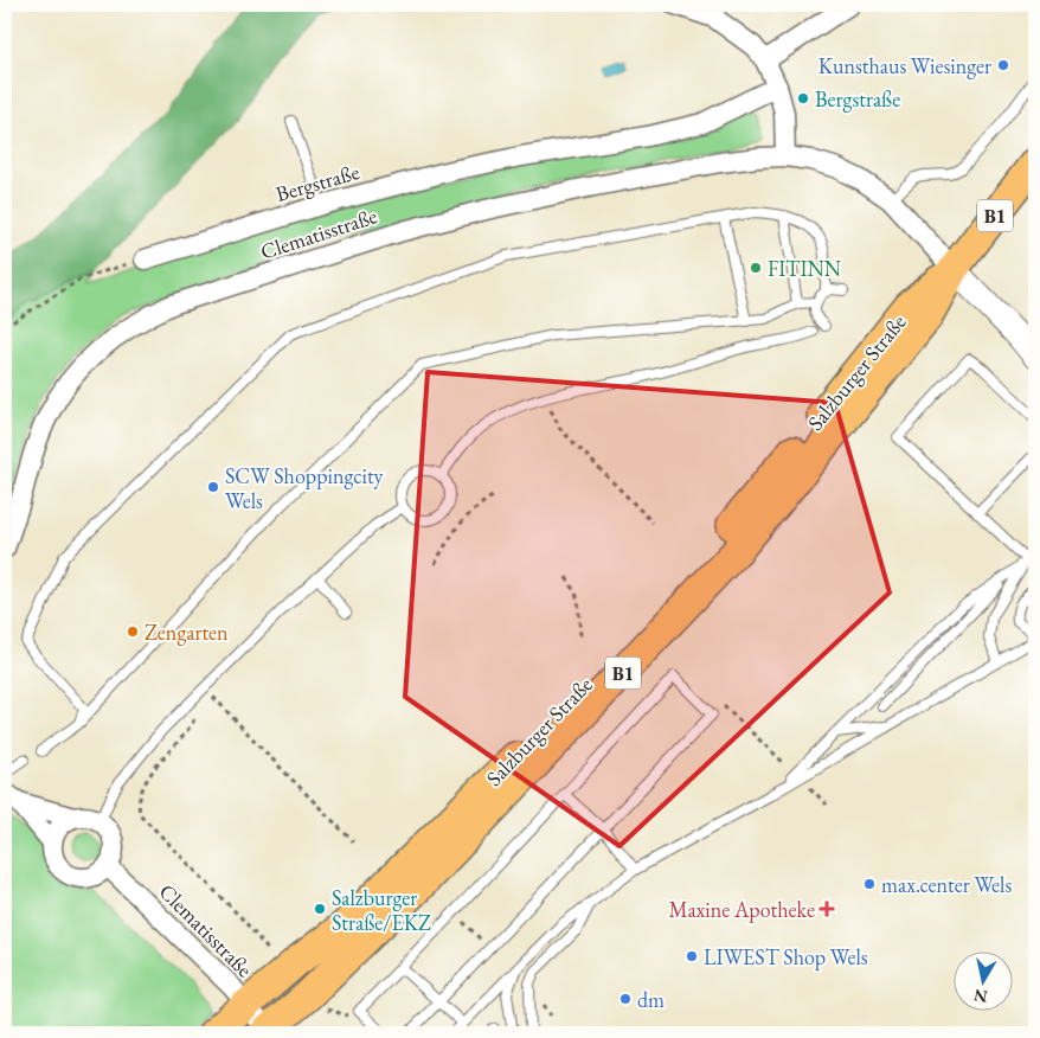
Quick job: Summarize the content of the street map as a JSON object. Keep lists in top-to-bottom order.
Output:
{
  "streets": {
    "main road": ["B1", "Salzburger Straße"],
    "street": ["Bergstraße", "Clematisstraße"]
  },
  "crossings": [
    ["Clematisstraße", "Salzburger Straße"]
  ],
  "places": {
    "other": [
      "Kunsthaus Wiesinger",
      "Bergstraße",
      "FITINN",
      "SCW Shoppingcity Wels",
      "Zengarten",
      "max.center Wels",
      "Salzburger Straße/EKZ",
      "LIWEST Shop Wels",
      "dm"
    ],
    "health": ["Maxine Apotheke"]
  },
  "north": "bottom"
}
